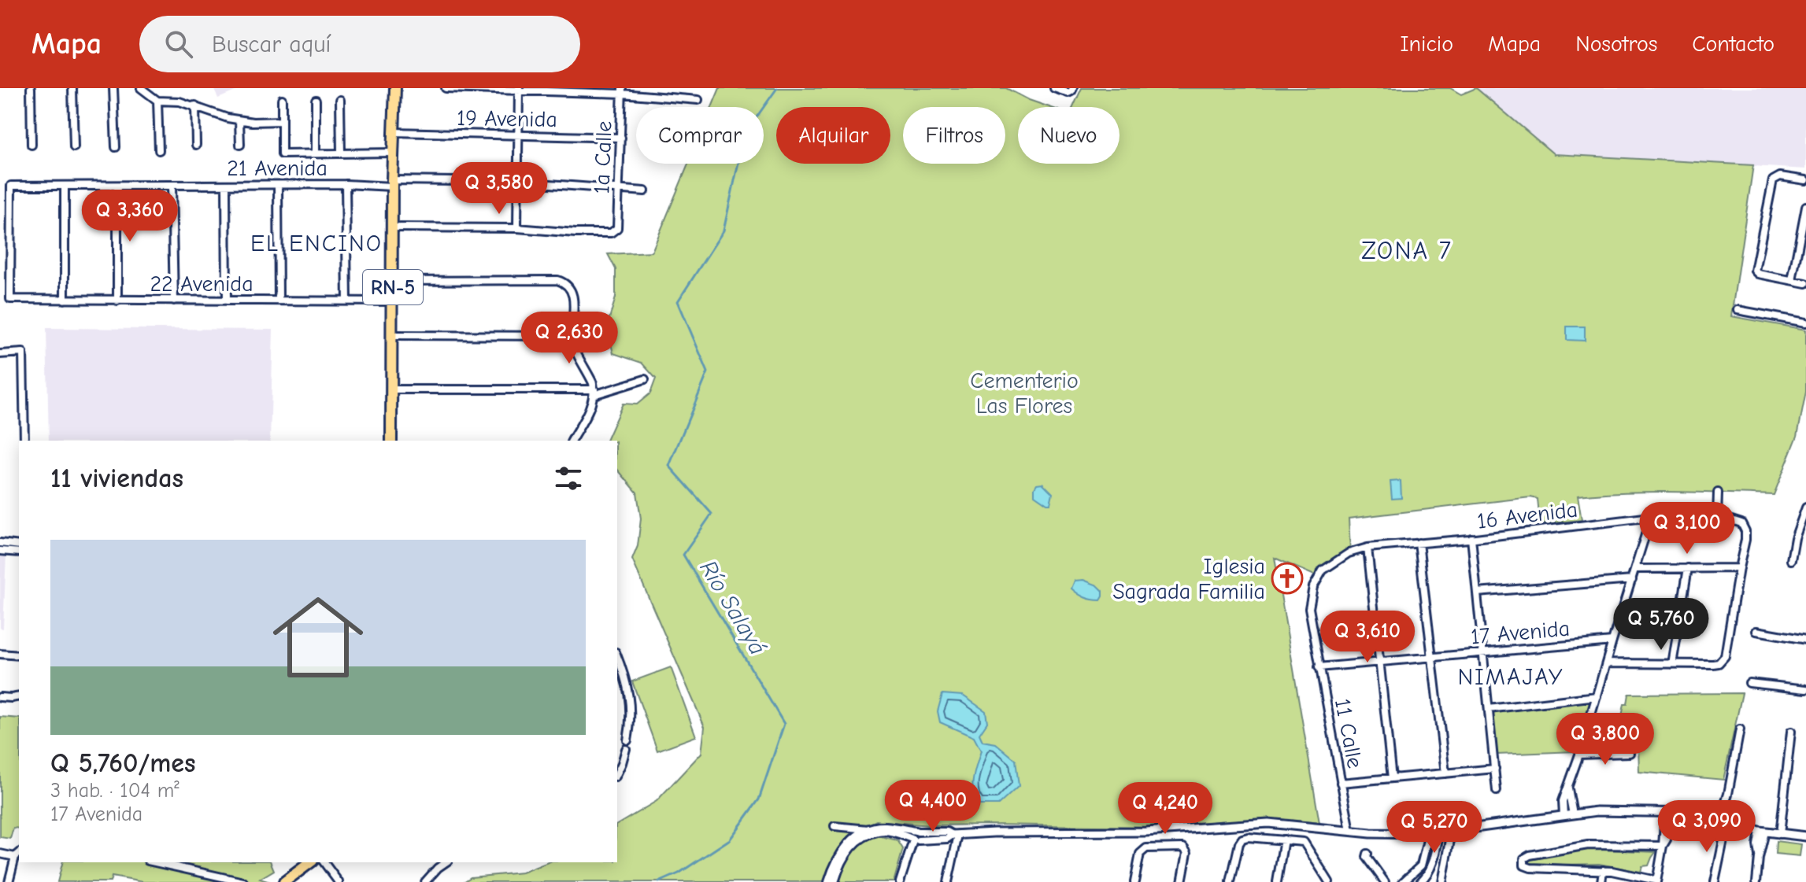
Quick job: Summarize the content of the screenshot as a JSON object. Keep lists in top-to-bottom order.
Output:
{
  "streets": {
    "main road": ["RN-5"],
    "street": [
      "19 Avenida",
      "1a Calle",
      "21 Avenida",
      "22 Avenida",
      "16 Avenida",
      "17 Avenida",
      "11 Calle"
    ]
  },
  "crossings": [
    ["19 Avenida", "1a Calle"],
    ["19 Avenida", "RN-5"],
    ["1a Calle", "21 Avenida"],
    ["21 Avenida", "22 Avenida"],
    ["21 Avenida", "RN-5"],
    ["22 Avenida", "RN-5"],
    ["16 Avenida", "11 Calle"],
    ["17 Avenida", "11 Calle"]
  ],
  "districts": ["EL ENCINO", "ZONA 7", "NIMAJAY"],
  "water": ["Río Salayá"],
  "parks": ["Cementerio Las Flores"],
  "places": {
    "church": ["Iglesia Sagrada Familia"]
  },
  "page": {
    "header": "Mapa",
    "search": "Buscar aquí",
    "nav": [
      "Inicio",
      "Mapa",
      "Nosotros",
      "Contacto"
    ],
    "chip": [
      "Comprar",
      "Alquilar",
      "Filtros",
      "Nuevo"
    ],
    "price": [
      "Q 3,580",
      "Q 3,360",
      "Q 2,630",
      "Q 3,100",
      "Q 5,760",
      "Q 3,610",
      "Q 3,800",
      "Q 4,400",
      "Q 4,240",
      "Q 3,090",
      "Q 5,270"
    ],
    "heading": "11 viviendas",
    "list": [
      {
        "name": "Q 5,760/mes",
        "note": "3 hab. · 104 m² · 17 Avenida"
      }
    ]
  }
}
